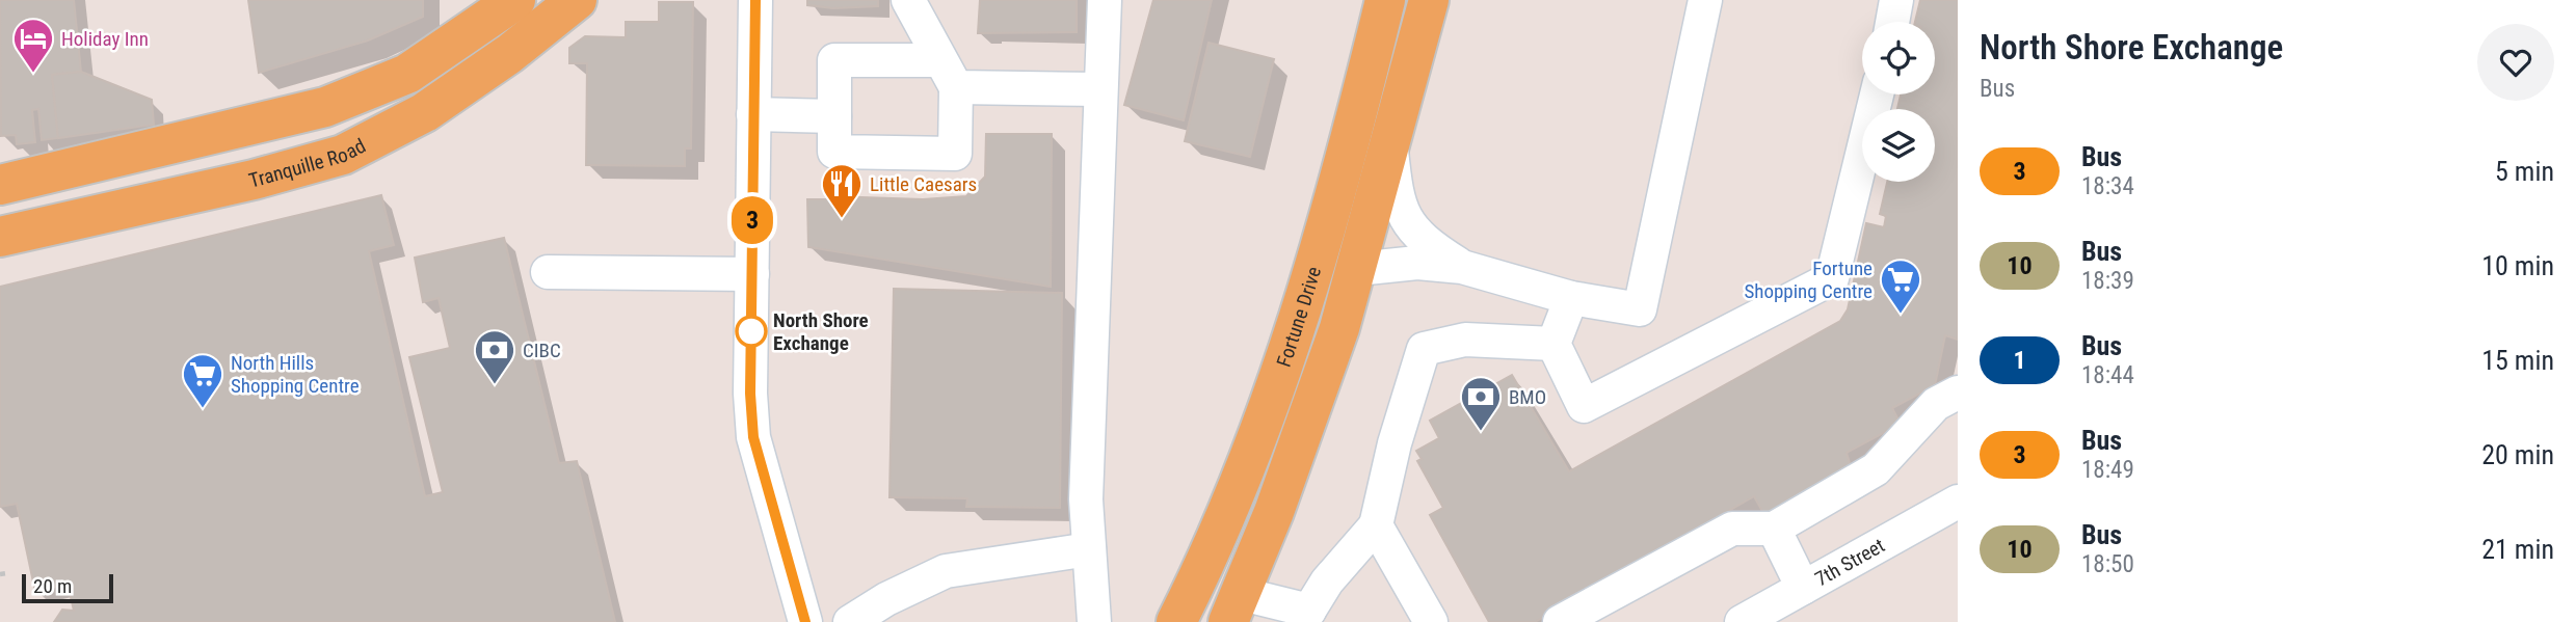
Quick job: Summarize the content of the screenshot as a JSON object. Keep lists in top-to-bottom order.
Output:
{
  "streets": {
    "main road": ["Tranquille Road", "Fortune Drive"],
    "street": ["7th Street"]
  },
  "places": {
    "hotel": ["Holiday Inn"],
    "restaurant": ["Little Caesars"],
    "supermarket": ["Fortune Shopping Centre", "North Hills Shopping Centre"],
    "other": ["North Shore Exchange"],
    "bank": ["CIBC", "BMO"]
  },
  "lines": ["bus line 3"],
  "scale_bar": "20 m",
  "page": {
    "on_map": "3",
    "heading": ["North Shore Exchange", "Bus"],
    "list": [
      {
        "mark": "3",
        "name": "Bus",
        "note": "18:34",
        "value": "5 min"
      },
      {
        "mark": "10",
        "name": "Bus",
        "note": "18:39",
        "value": "10 min"
      },
      {
        "mark": "1",
        "name": "Bus",
        "note": "18:44",
        "value": "15 min"
      },
      {
        "mark": "3",
        "name": "Bus",
        "note": "18:49",
        "value": "20 min"
      },
      {
        "mark": "10",
        "name": "Bus",
        "note": "18:50",
        "value": "21 min"
      }
    ],
    "scale": "20 m"
  }
}
